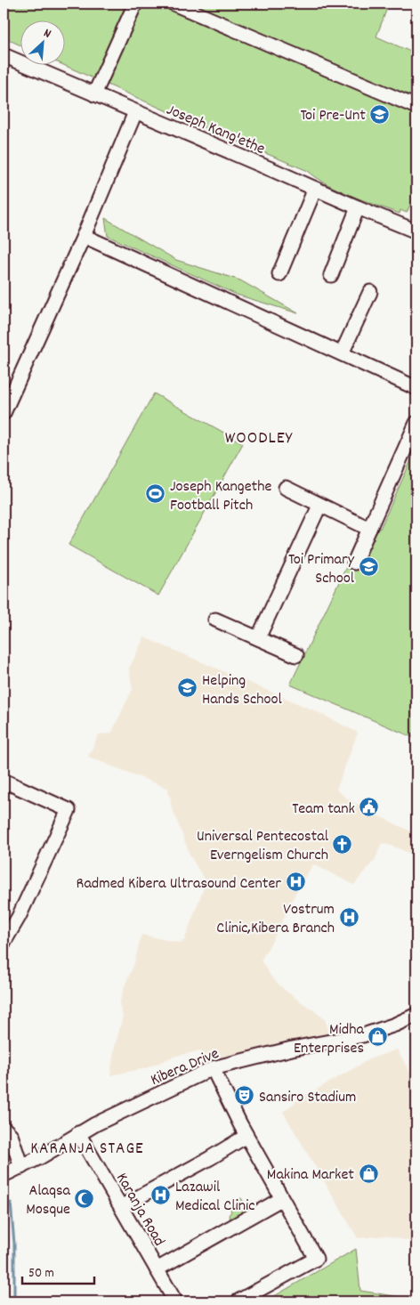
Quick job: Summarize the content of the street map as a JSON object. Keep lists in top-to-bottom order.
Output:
{
  "streets": {
    "street": ["Joseph Kang'ethe", "Kibera Drive", "Karanja Road"]
  },
  "crossings": [
    ["Kibera Drive", "Karanja Road"]
  ],
  "districts": ["WOODLEY", "KARANJA STAGE"],
  "places": {
    "school or university": ["Toi Pre-Unt", "Toi Primary School", "Helping Hands School"],
    "sports": ["Joseph Kangethe Football Pitch"],
    "public building": ["Team tank"],
    "church": ["Universal Pentecostal Everngelism Church"],
    "hospital": ["Radmed Kibera Ultrasound Center", "Vostrum Clinic,Kibera Branch", "Lazawil Medical Clinic"],
    "shop": ["Midha Enterprises", "Makina Market"],
    "theatre": ["Sansiro Stadium"],
    "mosque": ["Alaqsa Mosque"]
  },
  "scale_bar": "50 m",
  "north": "top right"
}
